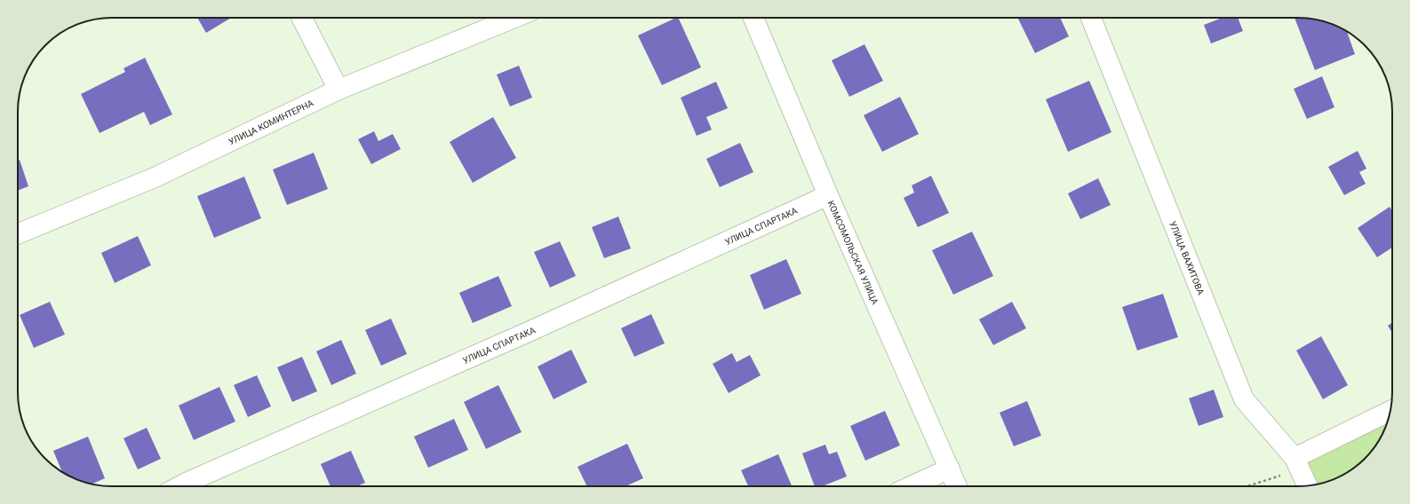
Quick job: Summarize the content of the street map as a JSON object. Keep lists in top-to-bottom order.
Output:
{
  "streets": {
    "street": [
      "УЛИЦА КОМИНТЕРНА",
      "УЛИЦА СПАРТАКА",
      "КОМСОМОЛЬСКАЯ УЛИЦА",
      "УЛИЦА ВАХИТОВА"
    ]
  },
  "crossings": [
    ["УЛИЦА СПАРТАКА", "КОМСОМОЛЬСКАЯ УЛИЦА"]
  ]
}
